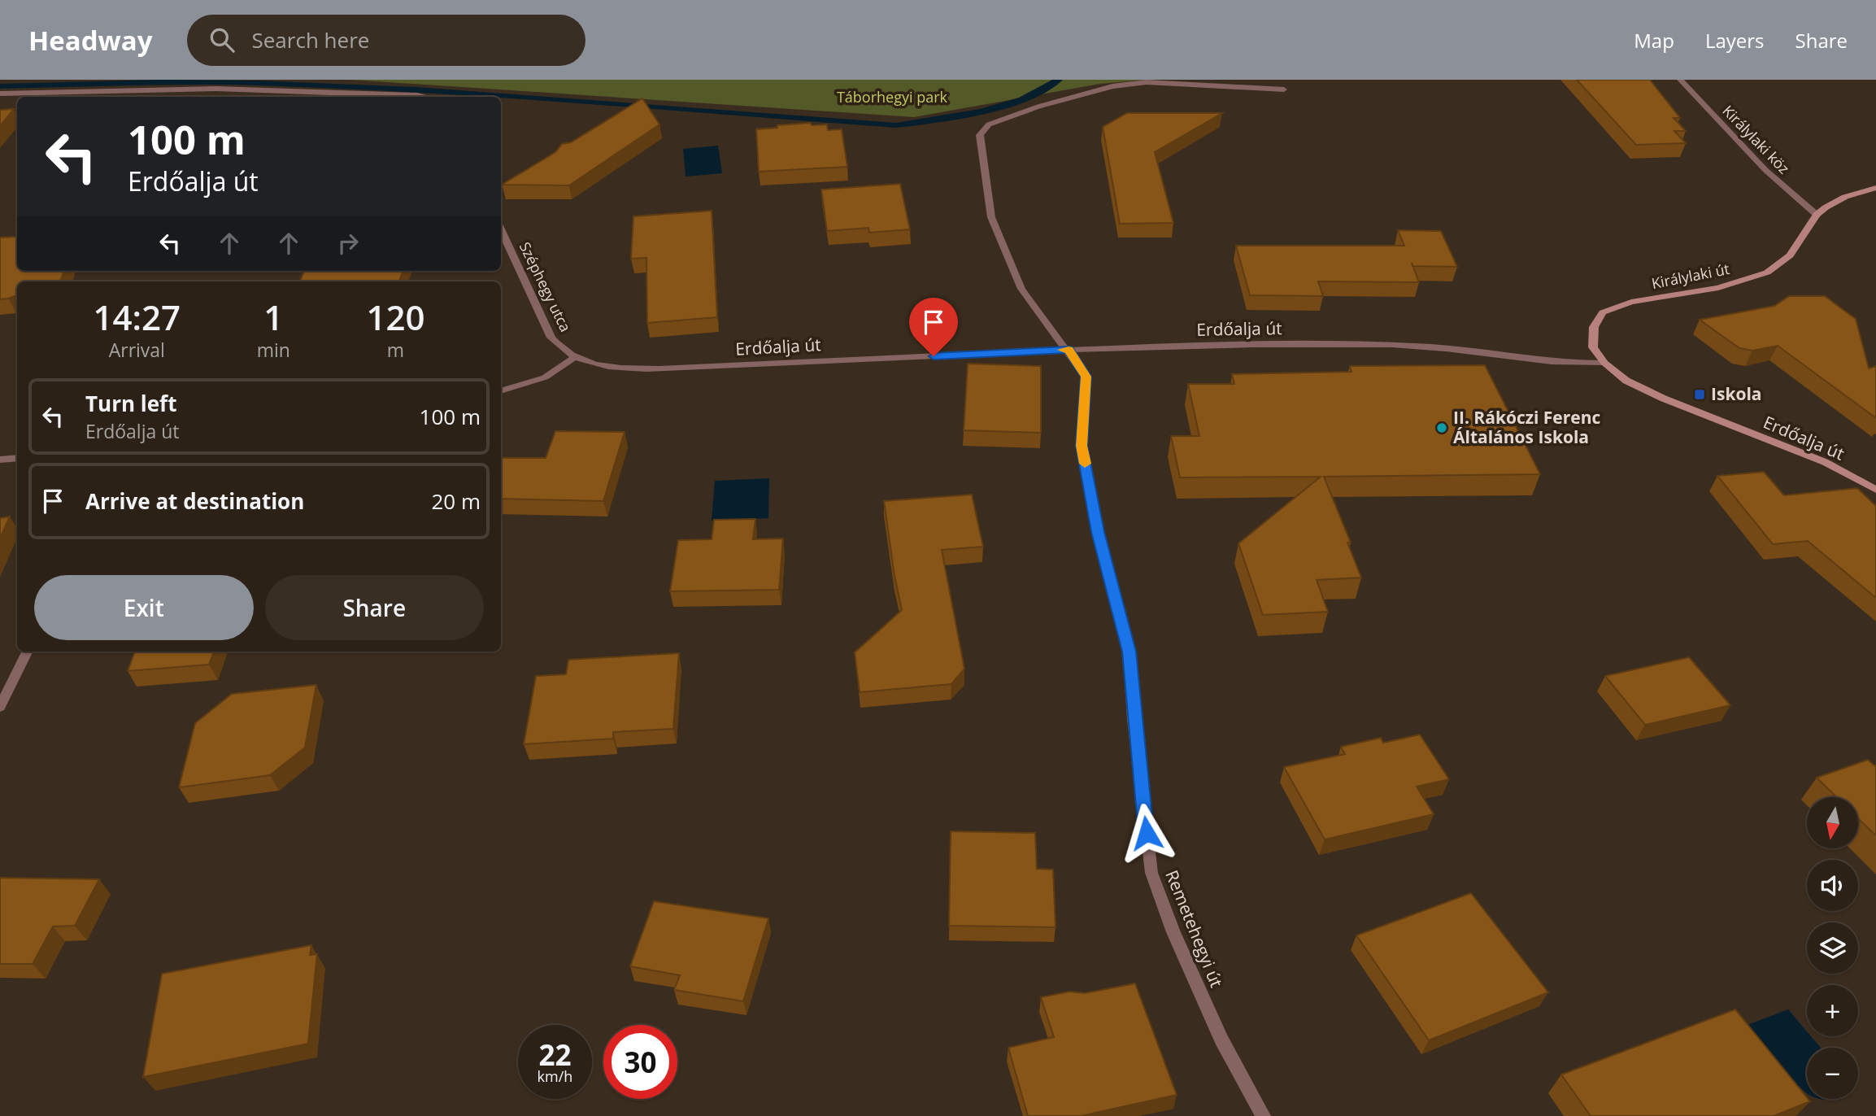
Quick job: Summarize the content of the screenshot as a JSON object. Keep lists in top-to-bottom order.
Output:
{
  "streets": {
    "street": [
      "Királylaki köz",
      "Királylaki út",
      "Széphegy utca",
      "Erdőalja út",
      "Remetehegyi út"
    ]
  },
  "crossings": [
    ["Királylaki köz", "Királylaki út"],
    ["Királylaki út", "Erdőalja út"],
    ["Széphegy utca", "Erdőalja út"],
    ["Erdőalja út", "Remetehegyi út"]
  ],
  "parks": ["Táborhegyi park"],
  "places": {
    "transit": ["Iskola"],
    "other": ["II. Rákóczi Ferenc Általános Iskola"]
  },
  "north": "bottom",
  "page": {
    "header": "Headway",
    "search": "Search here",
    "nav": ["Map", "Layers", "Share"],
    "turn": ["100 m", "Erdőalja út"],
    "eta": [
      "14:27",
      "Arrival",
      "1",
      "min",
      "120",
      "m"
    ],
    "list": [
      {
        "name": "Turn left",
        "note": "Erdőalja út",
        "value": "100 m"
      },
      {
        "name": "Arrive at destination",
        "value": "20 m"
      }
    ],
    "buttons": ["Exit", "Share"],
    "map_buttons": ["+", "−"],
    "speed": "22 km/h",
    "limit": "30"
  }
}
